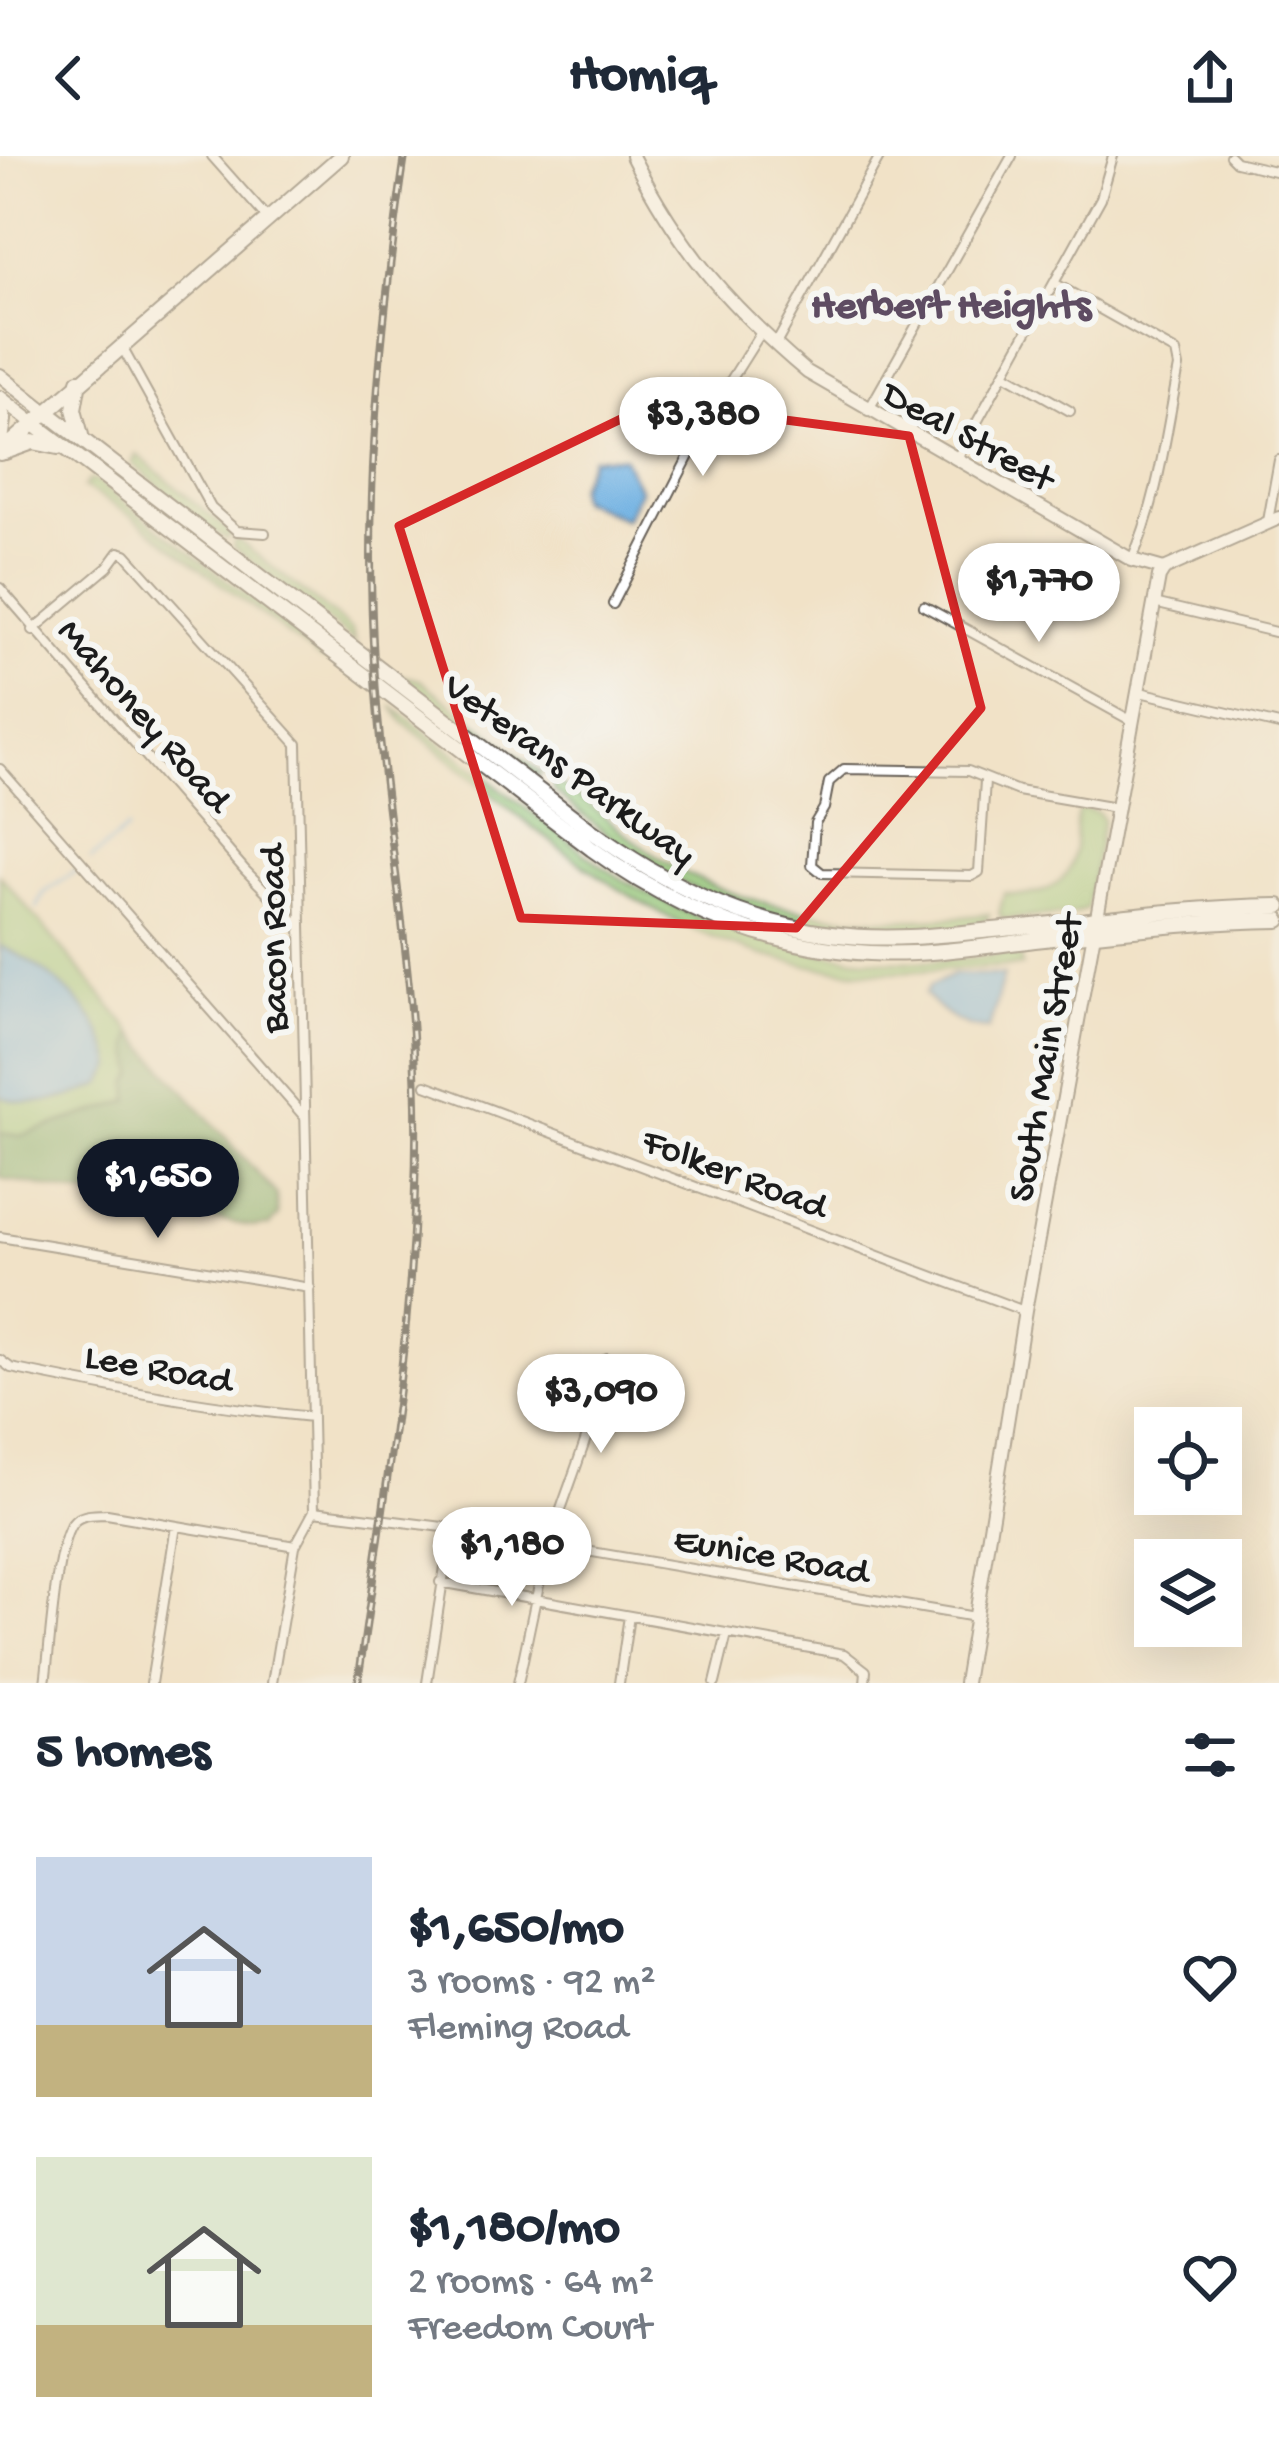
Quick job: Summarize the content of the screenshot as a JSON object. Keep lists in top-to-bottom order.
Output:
{
  "streets": {
    "main road": ["Veterans Parkway"],
    "street": [
      "Deal Street",
      "Mahoney Road",
      "Bacon Road",
      "South Main Street",
      "Folker Road",
      "Lee Road",
      "Eunice Road"
    ]
  },
  "crossings": [
    ["Deal Street", "South Main Street"],
    ["Mahoney Road", "Bacon Road"],
    ["Veterans Parkway", "South Main Street"],
    ["Bacon Road", "Lee Road"],
    ["Bacon Road", "Eunice Road"],
    ["South Main Street", "Folker Road"],
    ["South Main Street", "Eunice Road"]
  ],
  "districts": ["Herbert Heights"],
  "page": {
    "header": "Homiq",
    "price": [
      "$3,380",
      "$1,770",
      "$1,650",
      "$3,090",
      "$1,180"
    ],
    "heading": "5 homes",
    "list": [
      {
        "name": "$1,650/mo",
        "note": "3 rooms · 92 m² · Fleming Road"
      },
      {
        "name": "$1,180/mo",
        "note": "2 rooms · 64 m² · Freedom Court"
      }
    ]
  }
}
